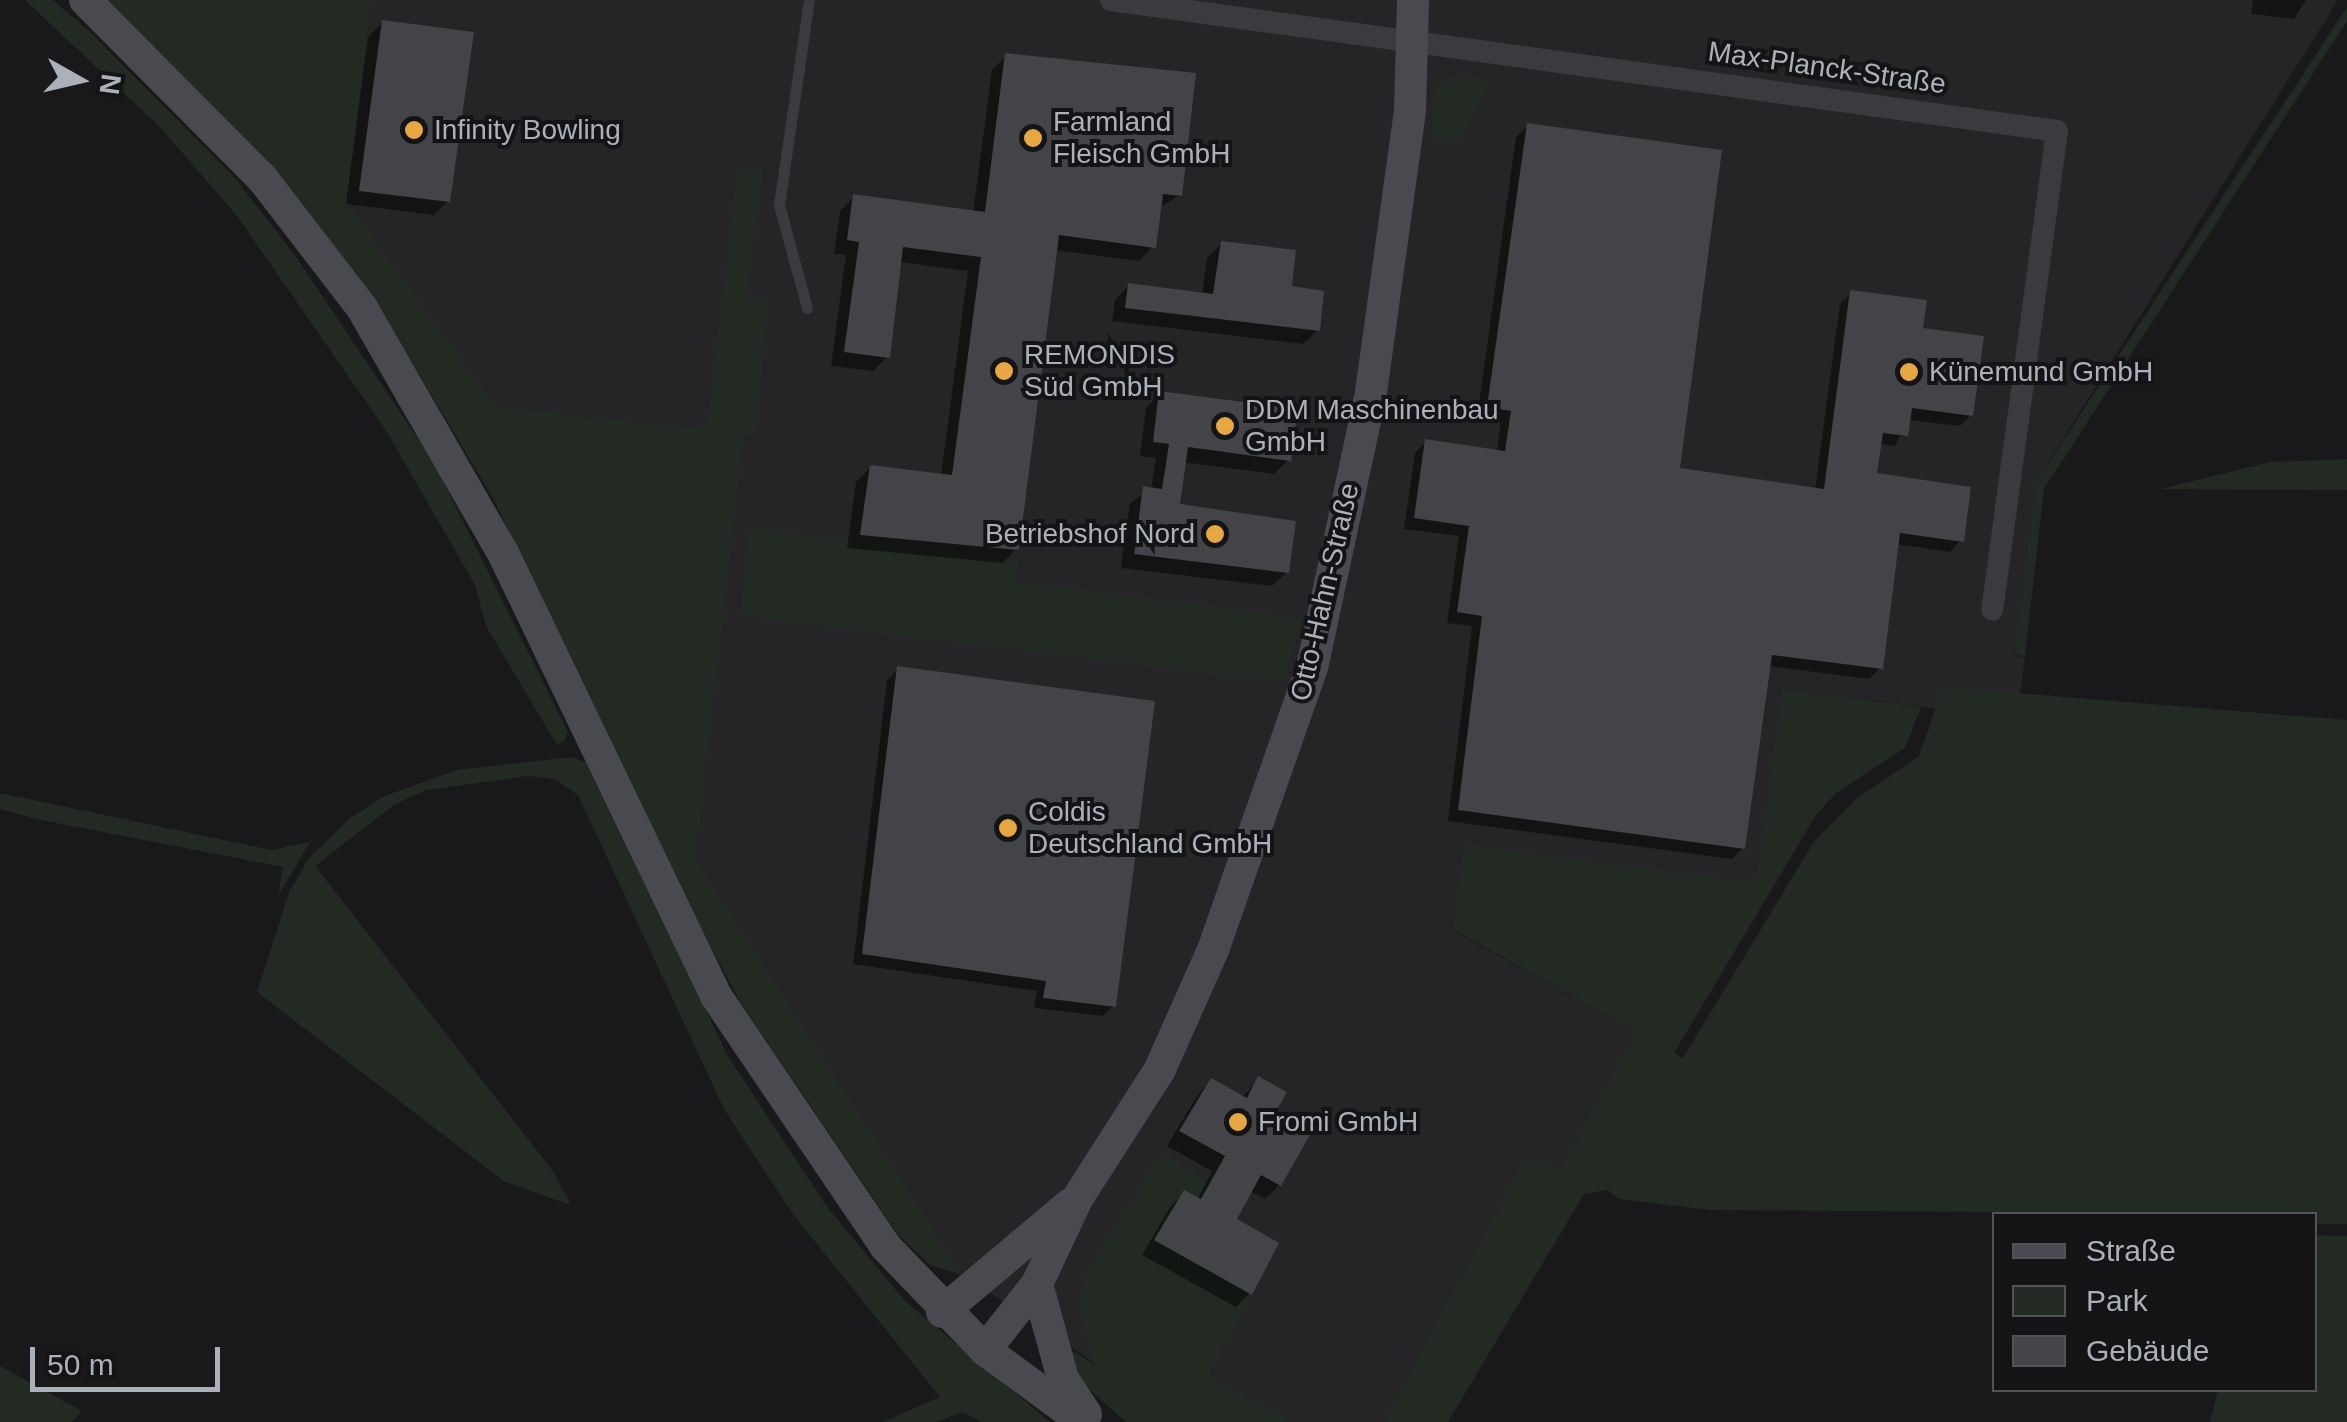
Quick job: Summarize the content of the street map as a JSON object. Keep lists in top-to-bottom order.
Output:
{
  "streets": {
    "street": ["Max-Planck-Straße", "Otto-Hahn-Straße"]
  },
  "crossings": [
    ["Max-Planck-Straße", "Otto-Hahn-Straße"]
  ],
  "places": [
    "Infinity Bowling",
    "Farmland Fleisch GmbH",
    "REMONDIS Süd GmbH",
    "Künemund GmbH",
    "DDM Maschinenbau GmbH",
    "Betriebshof Nord",
    "Coldis Deutschland GmbH",
    "Fromi GmbH"
  ],
  "legend": ["Straße", "Park", "Gebäude"],
  "scale_bar": "50 m",
  "north": "right"
}
